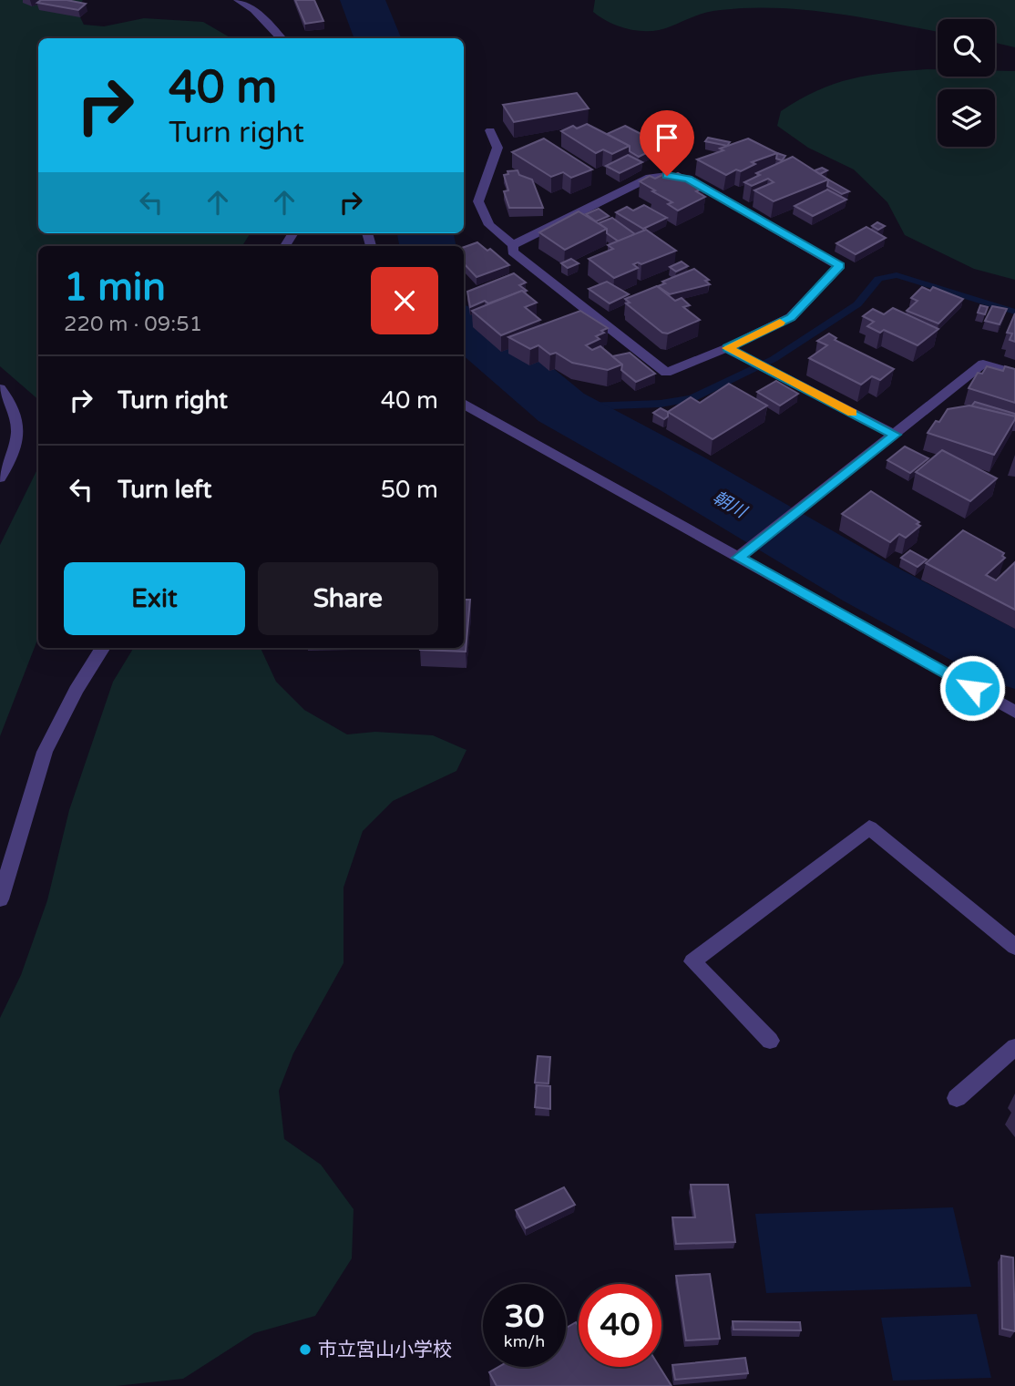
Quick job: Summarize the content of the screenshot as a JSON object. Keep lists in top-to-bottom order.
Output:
{
  "water": ["朝川"],
  "places": ["市立宮山小学校"],
  "page": {
    "turn": ["40 m", "Turn right"],
    "heading": ["1 min", "220 m · 09:51"],
    "list": [
      {
        "name": "Turn right",
        "value": "40 m"
      },
      {
        "name": "Turn left",
        "value": "50 m"
      }
    ],
    "buttons": ["Exit", "Share"],
    "speed": "30 km/h",
    "limit": "40"
  }
}
